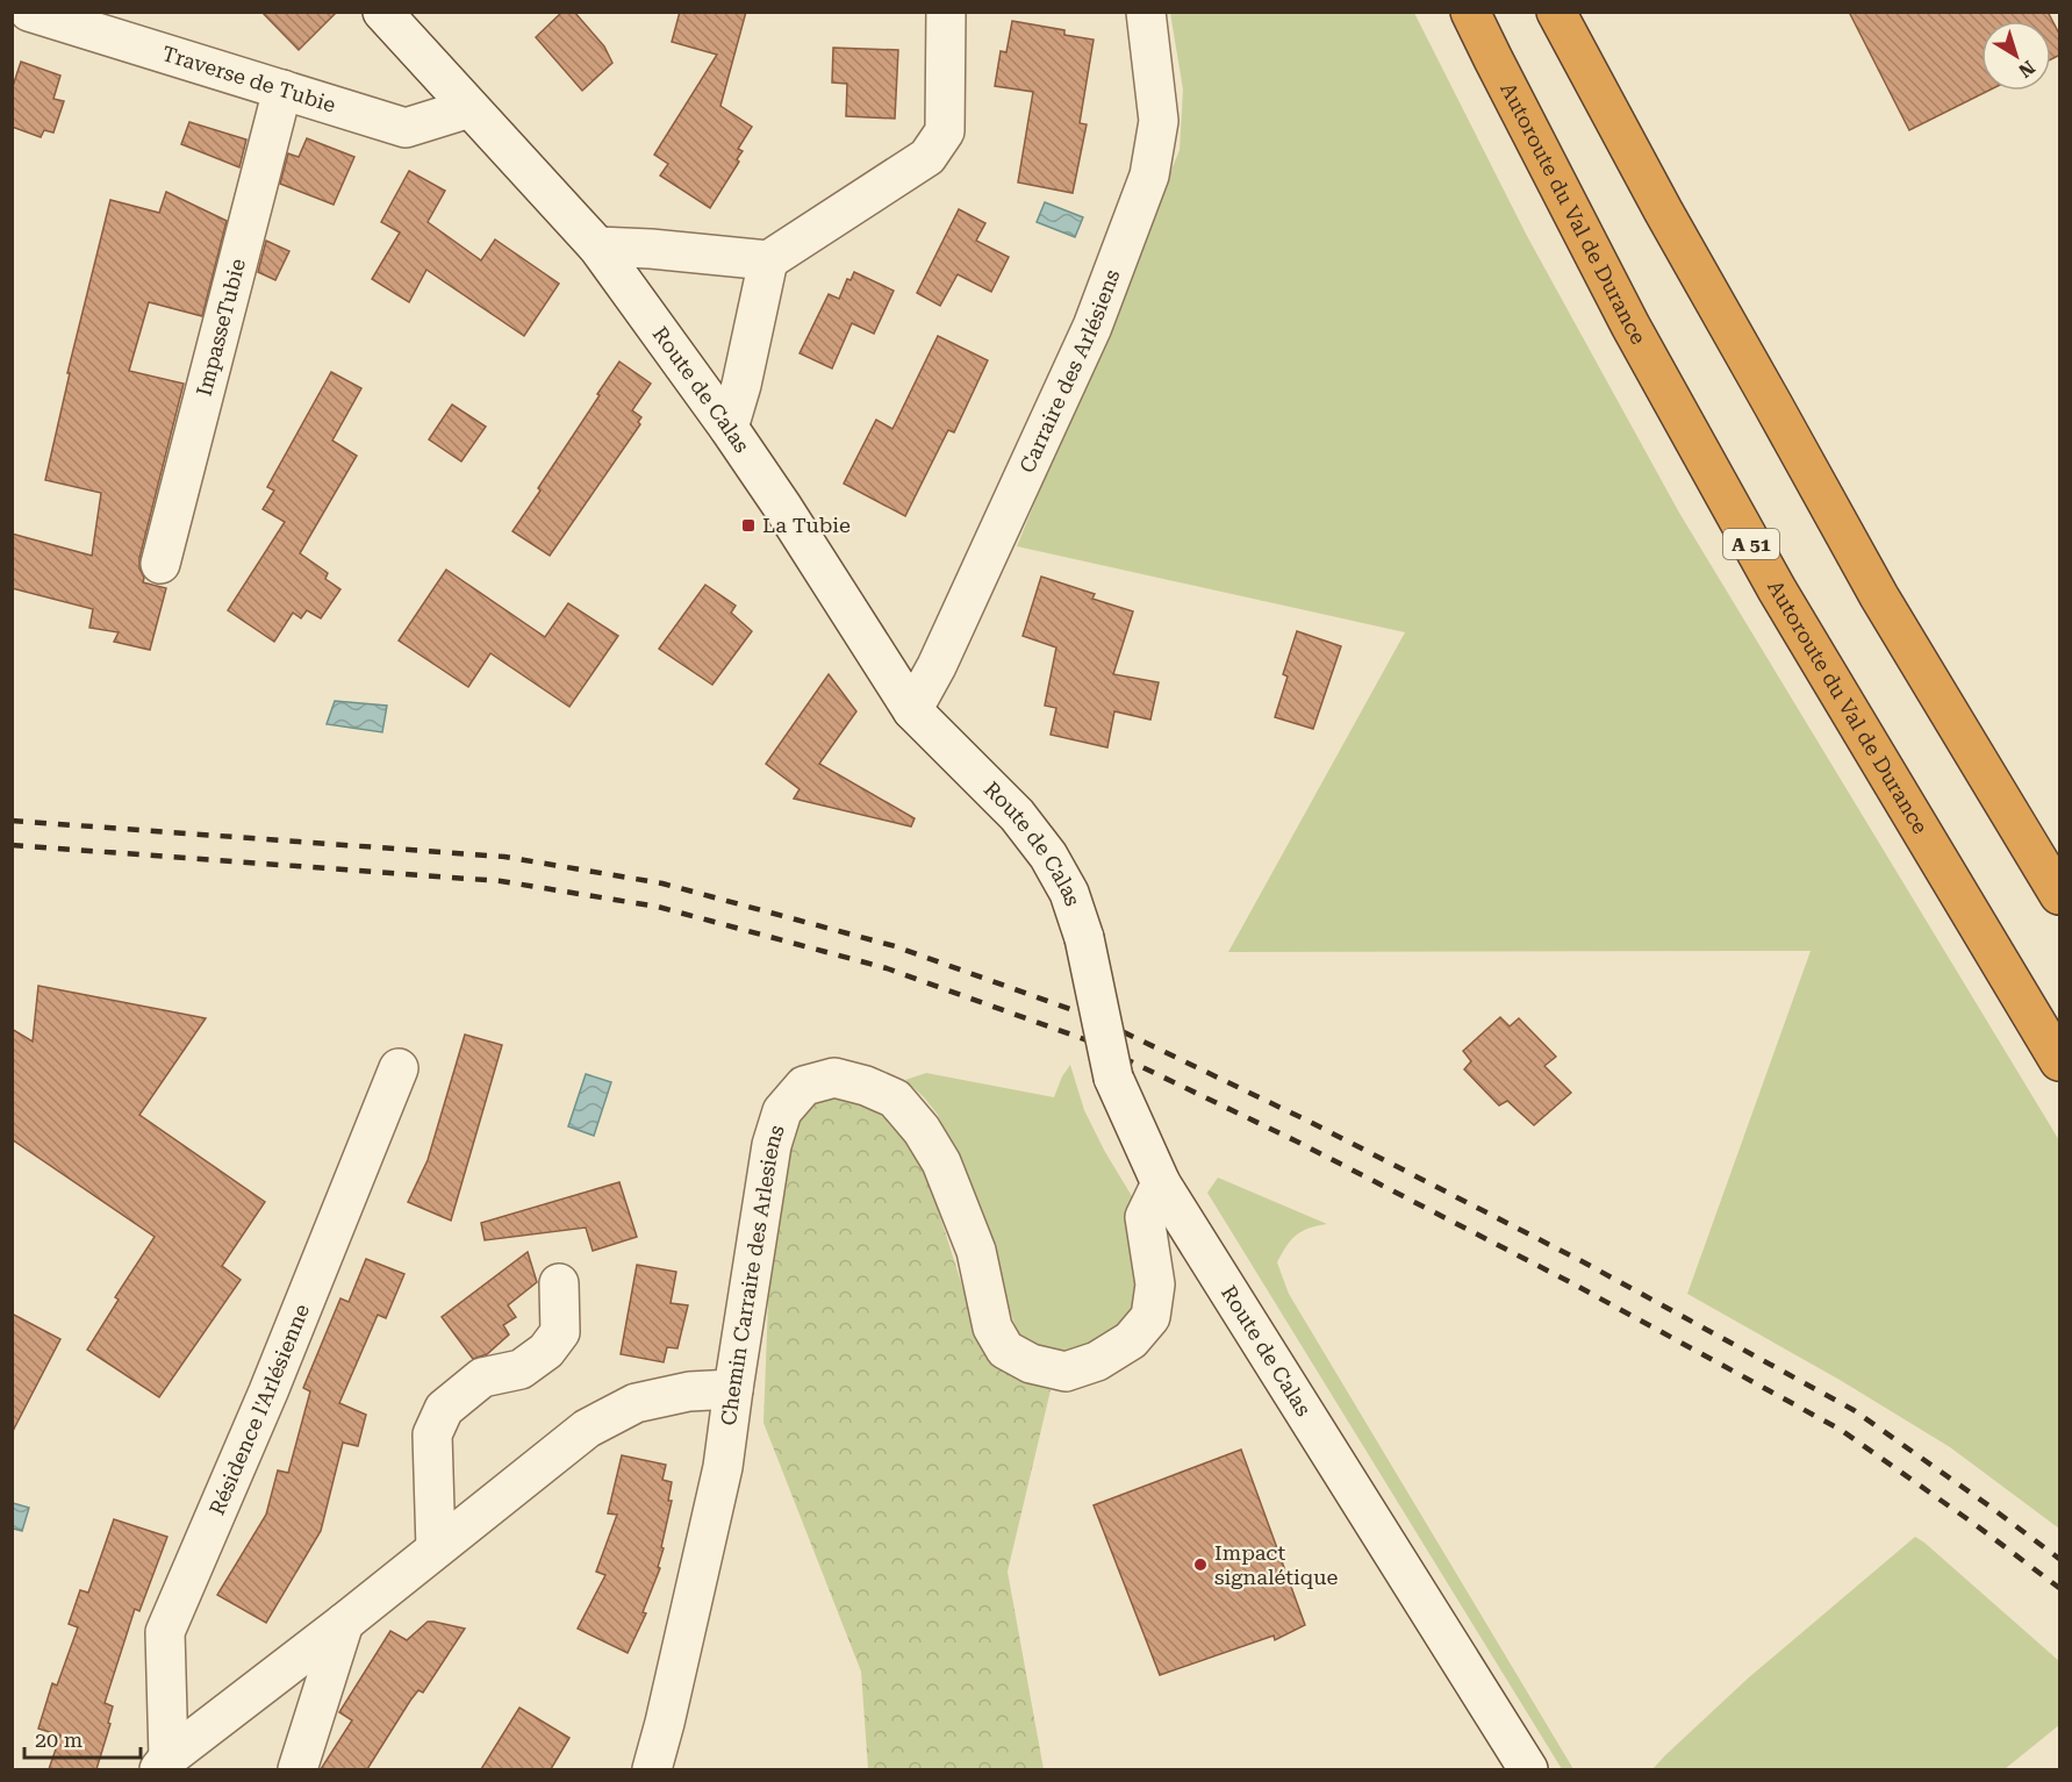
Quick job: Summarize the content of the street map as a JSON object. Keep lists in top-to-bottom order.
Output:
{
  "streets": {
    "highway": ["Autoroute du Val de Durance", "A 51"],
    "street": [
      "Traverse de Tubie",
      "ImpasseTubie",
      "Carraire des Arlésiens",
      "Route de Calas",
      "Chemin Carraire des Arlesiens",
      "Résidence l'Arlésienne"
    ]
  },
  "crossings": [
    ["Traverse de Tubie", "ImpasseTubie"],
    ["Traverse de Tubie", "Route de Calas"],
    ["Carraire des Arlésiens", "Route de Calas"],
    ["Route de Calas", "Chemin Carraire des Arlesiens"],
    ["Chemin Carraire des Arlesiens", "Résidence l'Arlésienne"]
  ],
  "places": {
    "transit": ["La Tubie"],
    "other": ["Impact signalétique"]
  },
  "scale_bar": "20 m",
  "north": "bottom right"
}
